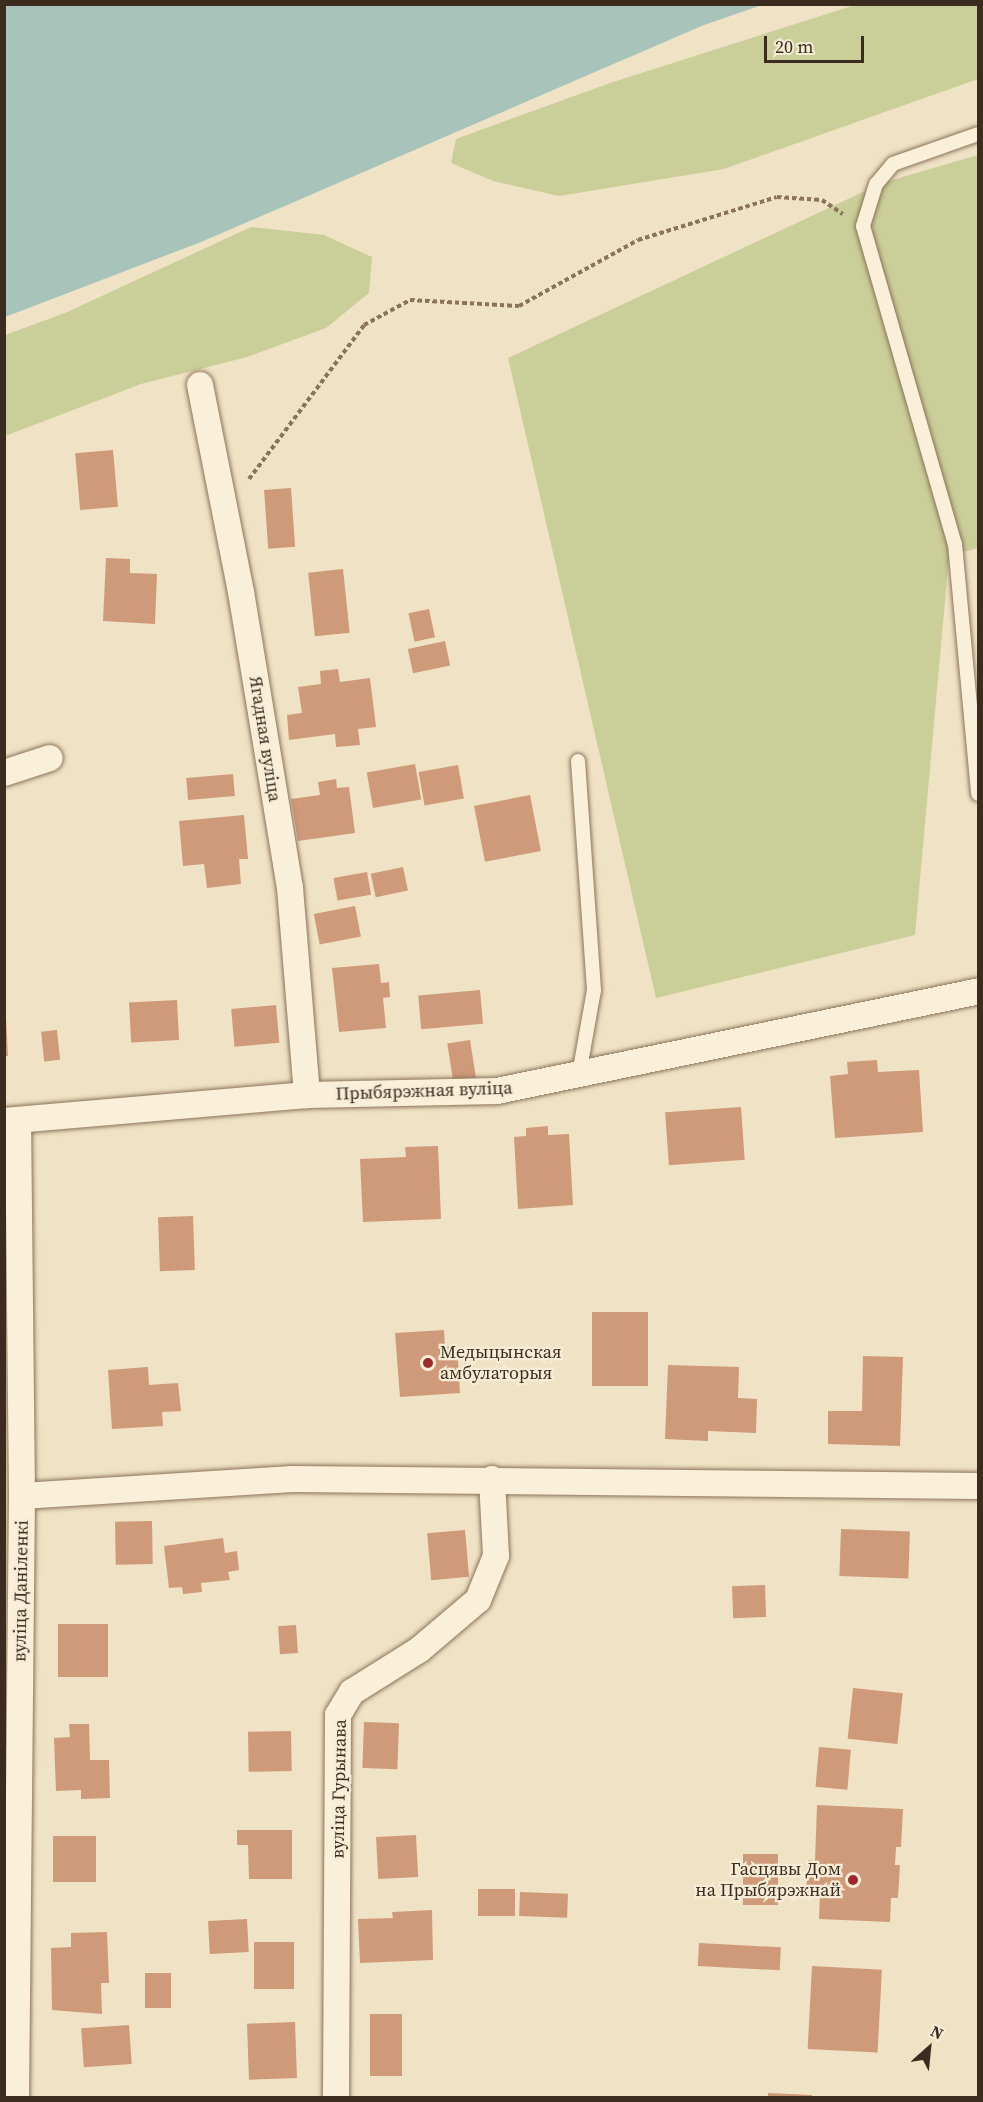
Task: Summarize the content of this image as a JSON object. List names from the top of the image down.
{
  "streets": {
    "street": [
      "Ягадная вуліца",
      "Прыбярэжная вуліца",
      "вуліца Даніленкі",
      "вуліца Гурынава"
    ]
  },
  "crossings": [
    ["Ягадная вуліца", "Прыбярэжная вуліца"],
    ["Прыбярэжная вуліца", "вуліца Даніленкі"]
  ],
  "places": ["Медыцынская амбулаторыя", "Гасцявы Дом на Прыбярэжнай"],
  "scale_bar": "20 m",
  "north": "top right"
}
